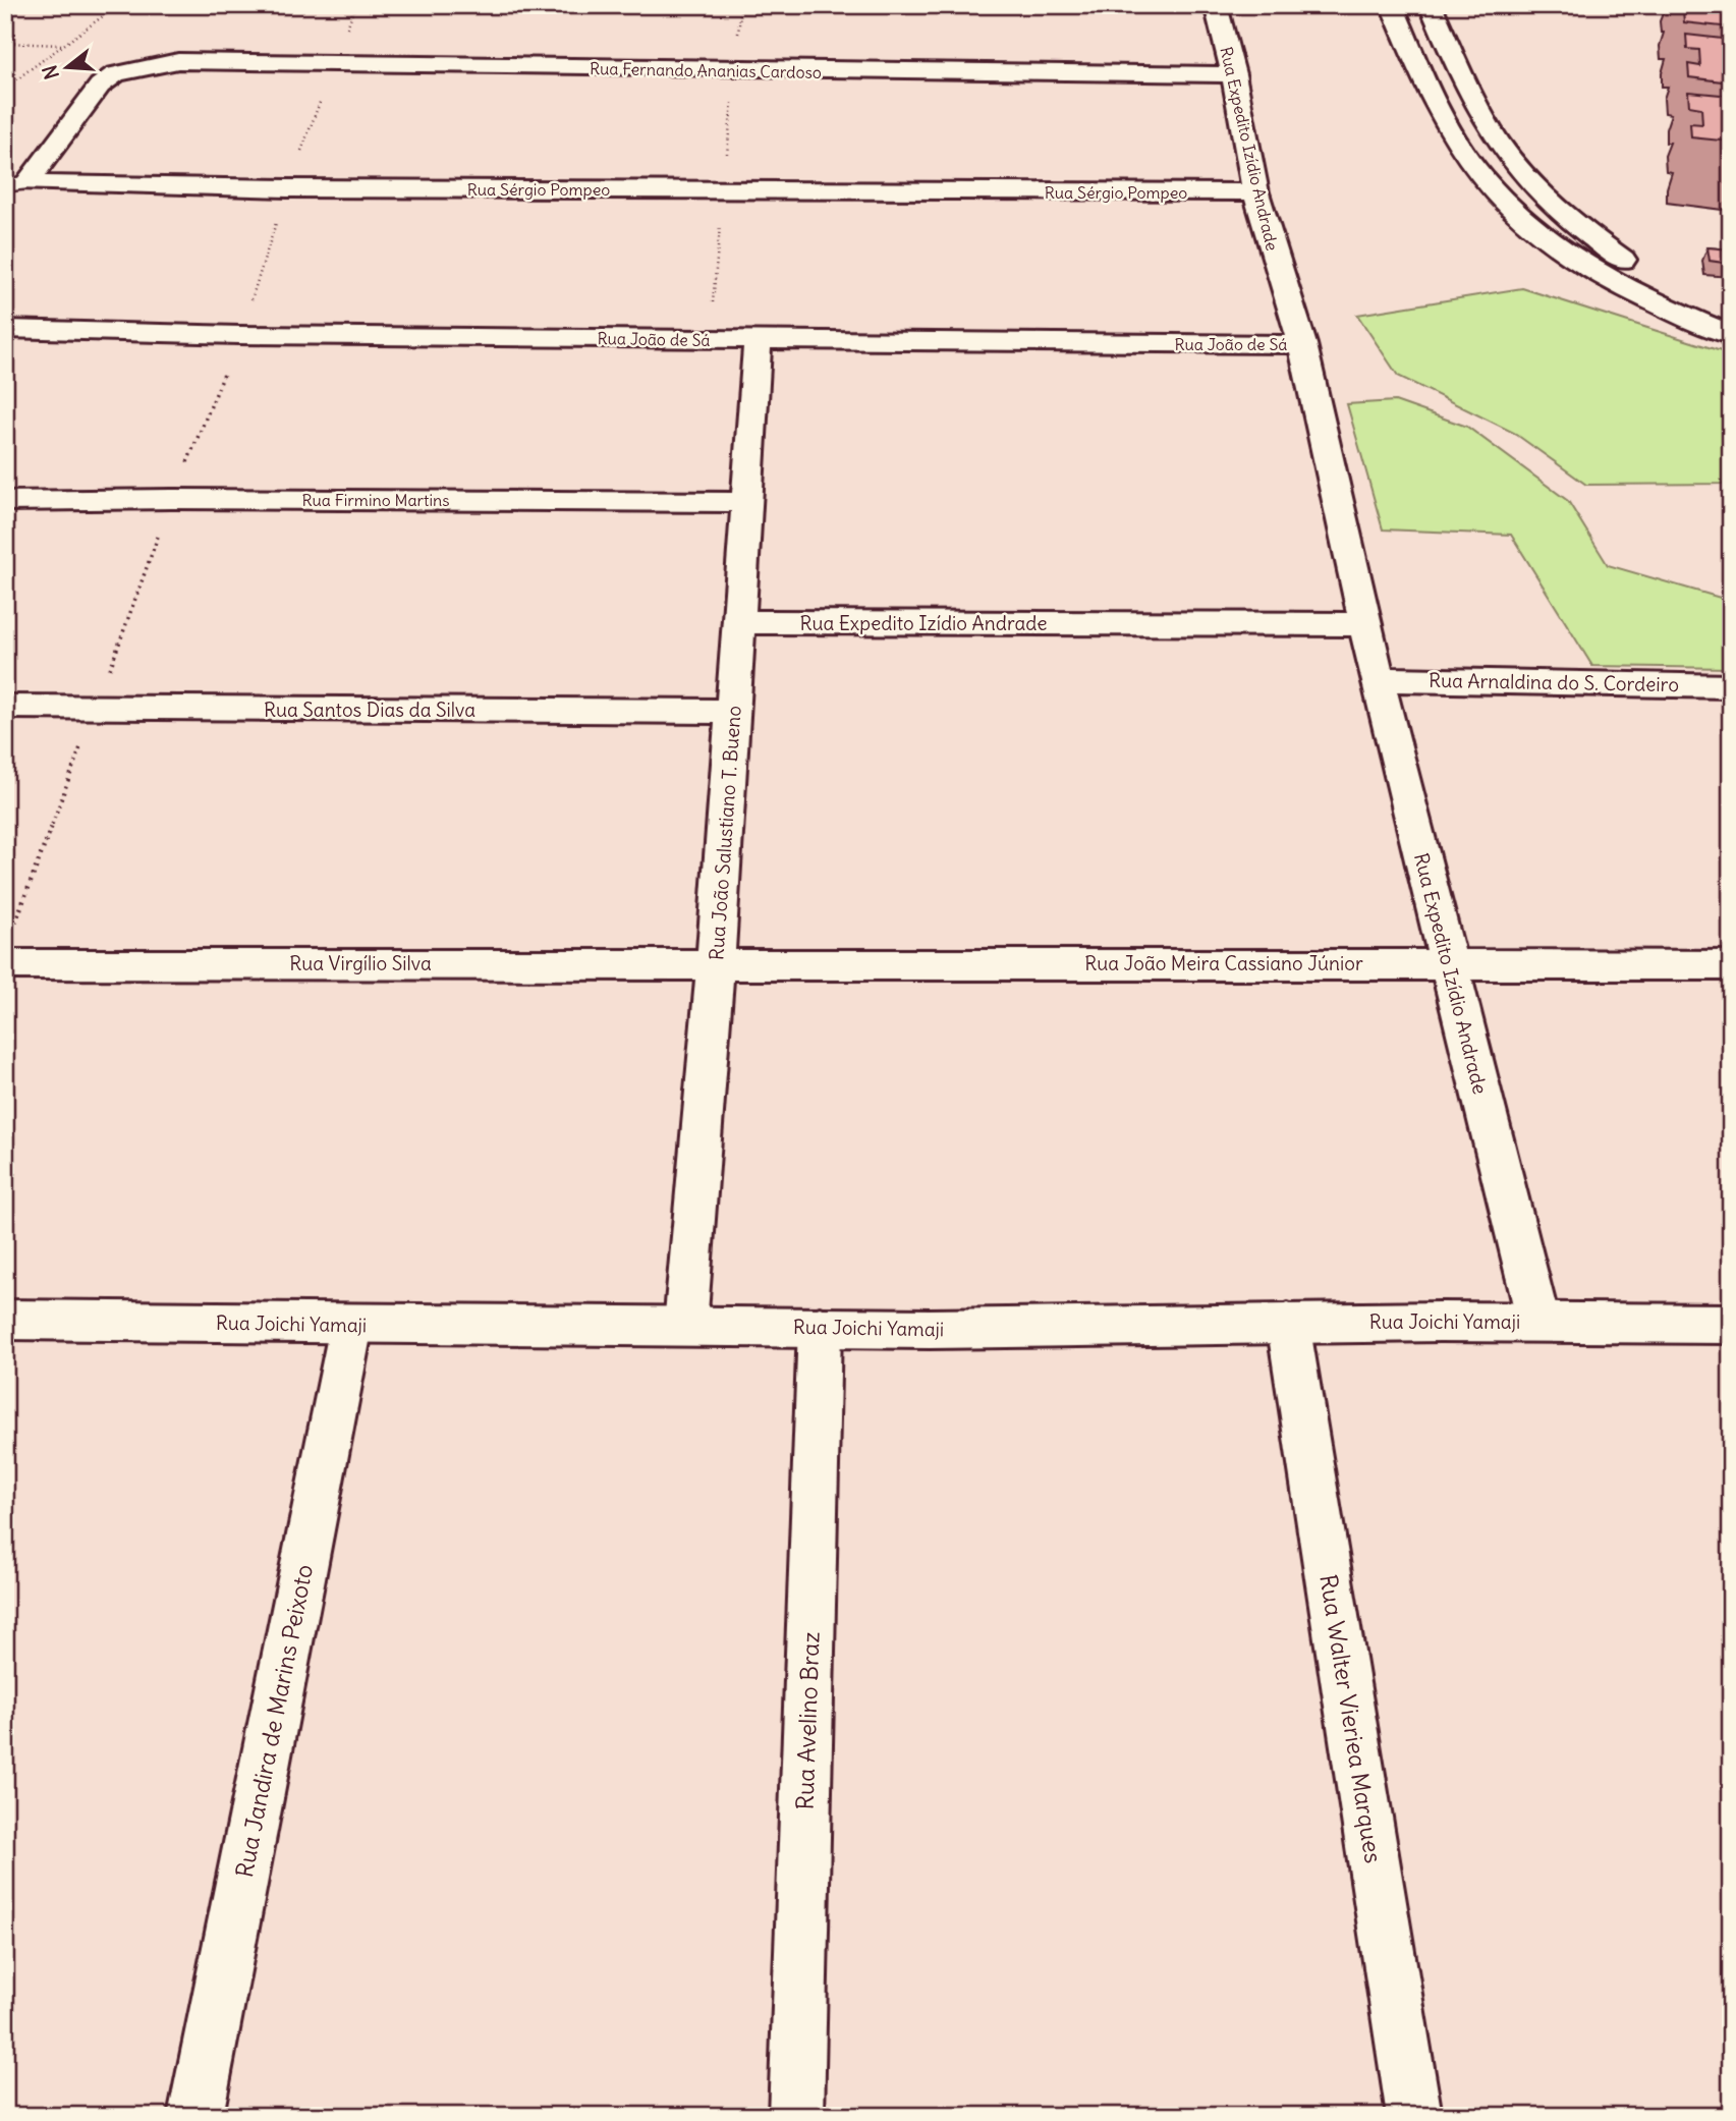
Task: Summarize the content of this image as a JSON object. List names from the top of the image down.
{
  "streets": {
    "street": [
      "Rua Fernando Ananias Cardoso",
      "Rua Expedito Izídio Andrade",
      "Rua Sérgio Pompeo",
      "Rua João de Sá",
      "Rua Firmino Martins",
      "Rua Arnaldina do S. Cordeiro",
      "Rua Santos Dias da Silva",
      "Rua João Salustiano T. Bueno",
      "Rua Virgílio Silva",
      "Rua João Meira Cassiano Júnior",
      "Rua Joichi Yamaji",
      "Rua Walter Vieriea Marques",
      "Rua Jandira de Marins Peixoto",
      "Rua Avelino Braz"
    ]
  },
  "crossings": [
    ["Rua Fernando Ananias Cardoso", "Rua Expedito Izídio Andrade"],
    ["Rua Fernando Ananias Cardoso", "Rua Sérgio Pompeo"],
    ["Rua Expedito Izídio Andrade", "Rua Sérgio Pompeo"],
    ["Rua Expedito Izídio Andrade", "Rua João de Sá"],
    ["Rua Expedito Izídio Andrade", "Rua Arnaldina do S. Cordeiro"],
    ["Rua Expedito Izídio Andrade", "Rua João Salustiano T. Bueno"],
    ["Rua Expedito Izídio Andrade", "Rua João Meira Cassiano Júnior"],
    ["Rua Expedito Izídio Andrade", "Rua Joichi Yamaji"],
    ["Rua João de Sá", "Rua João Salustiano T. Bueno"],
    ["Rua Firmino Martins", "Rua João Salustiano T. Bueno"],
    ["Rua Santos Dias da Silva", "Rua João Salustiano T. Bueno"],
    ["Rua João Salustiano T. Bueno", "Rua Virgílio Silva"],
    ["Rua João Salustiano T. Bueno", "Rua João Meira Cassiano Júnior"],
    ["Rua João Salustiano T. Bueno", "Rua Joichi Yamaji"],
    ["Rua Virgílio Silva", "Rua João Meira Cassiano Júnior"],
    ["Rua Joichi Yamaji", "Rua Walter Vieriea Marques"],
    ["Rua Joichi Yamaji", "Rua Jandira de Marins Peixoto"],
    ["Rua Joichi Yamaji", "Rua Avelino Braz"]
  ],
  "north": "left"
}
